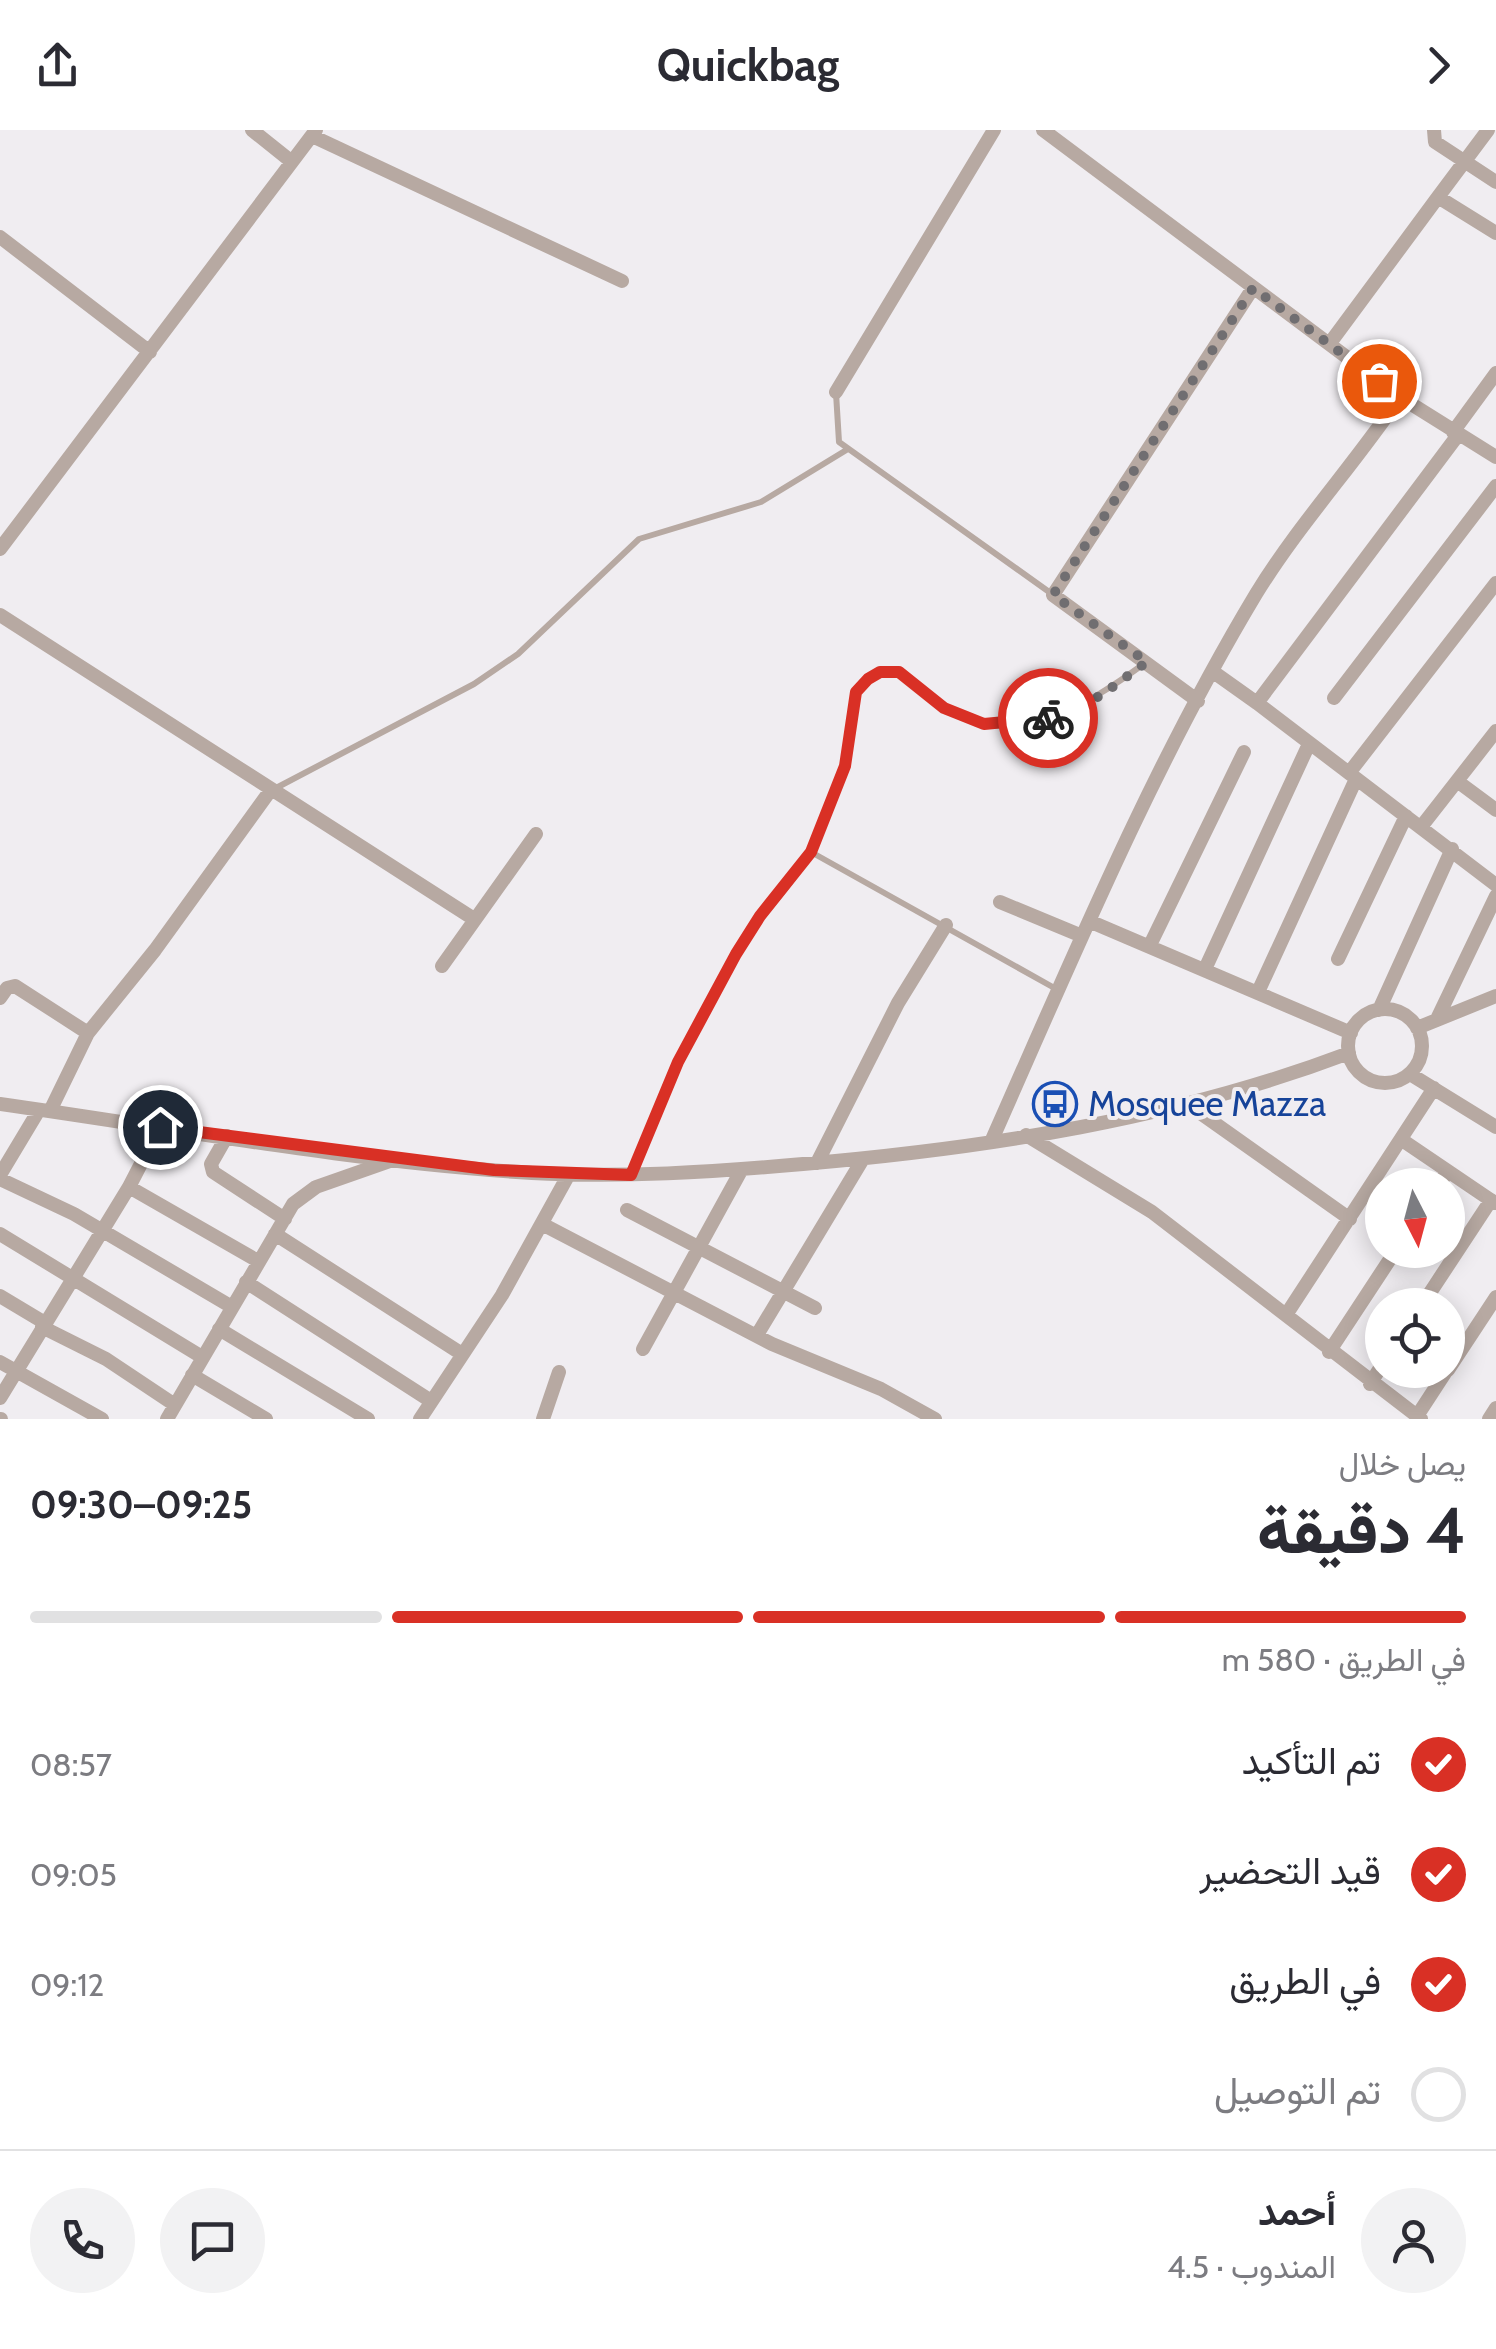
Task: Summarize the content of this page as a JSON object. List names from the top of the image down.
{
  "places": {
    "bus stop": ["Mosquee Mazza"]
  },
  "north": "bottom",
  "page": {
    "header": "Quickbag",
    "heading": ["4 دقيقة", "يصل خلال", "09:25–09:30"],
    "panel": ["أحمد", "المندوب · 4.5"],
    "bar": "في الطريق · 580 m",
    "list": [
      ["تم التأكيد", "08:57"],
      ["قيد التحضير", "09:05"],
      ["في الطريق", "09:12"],
      "تم التوصيل"
    ]
  }
}
